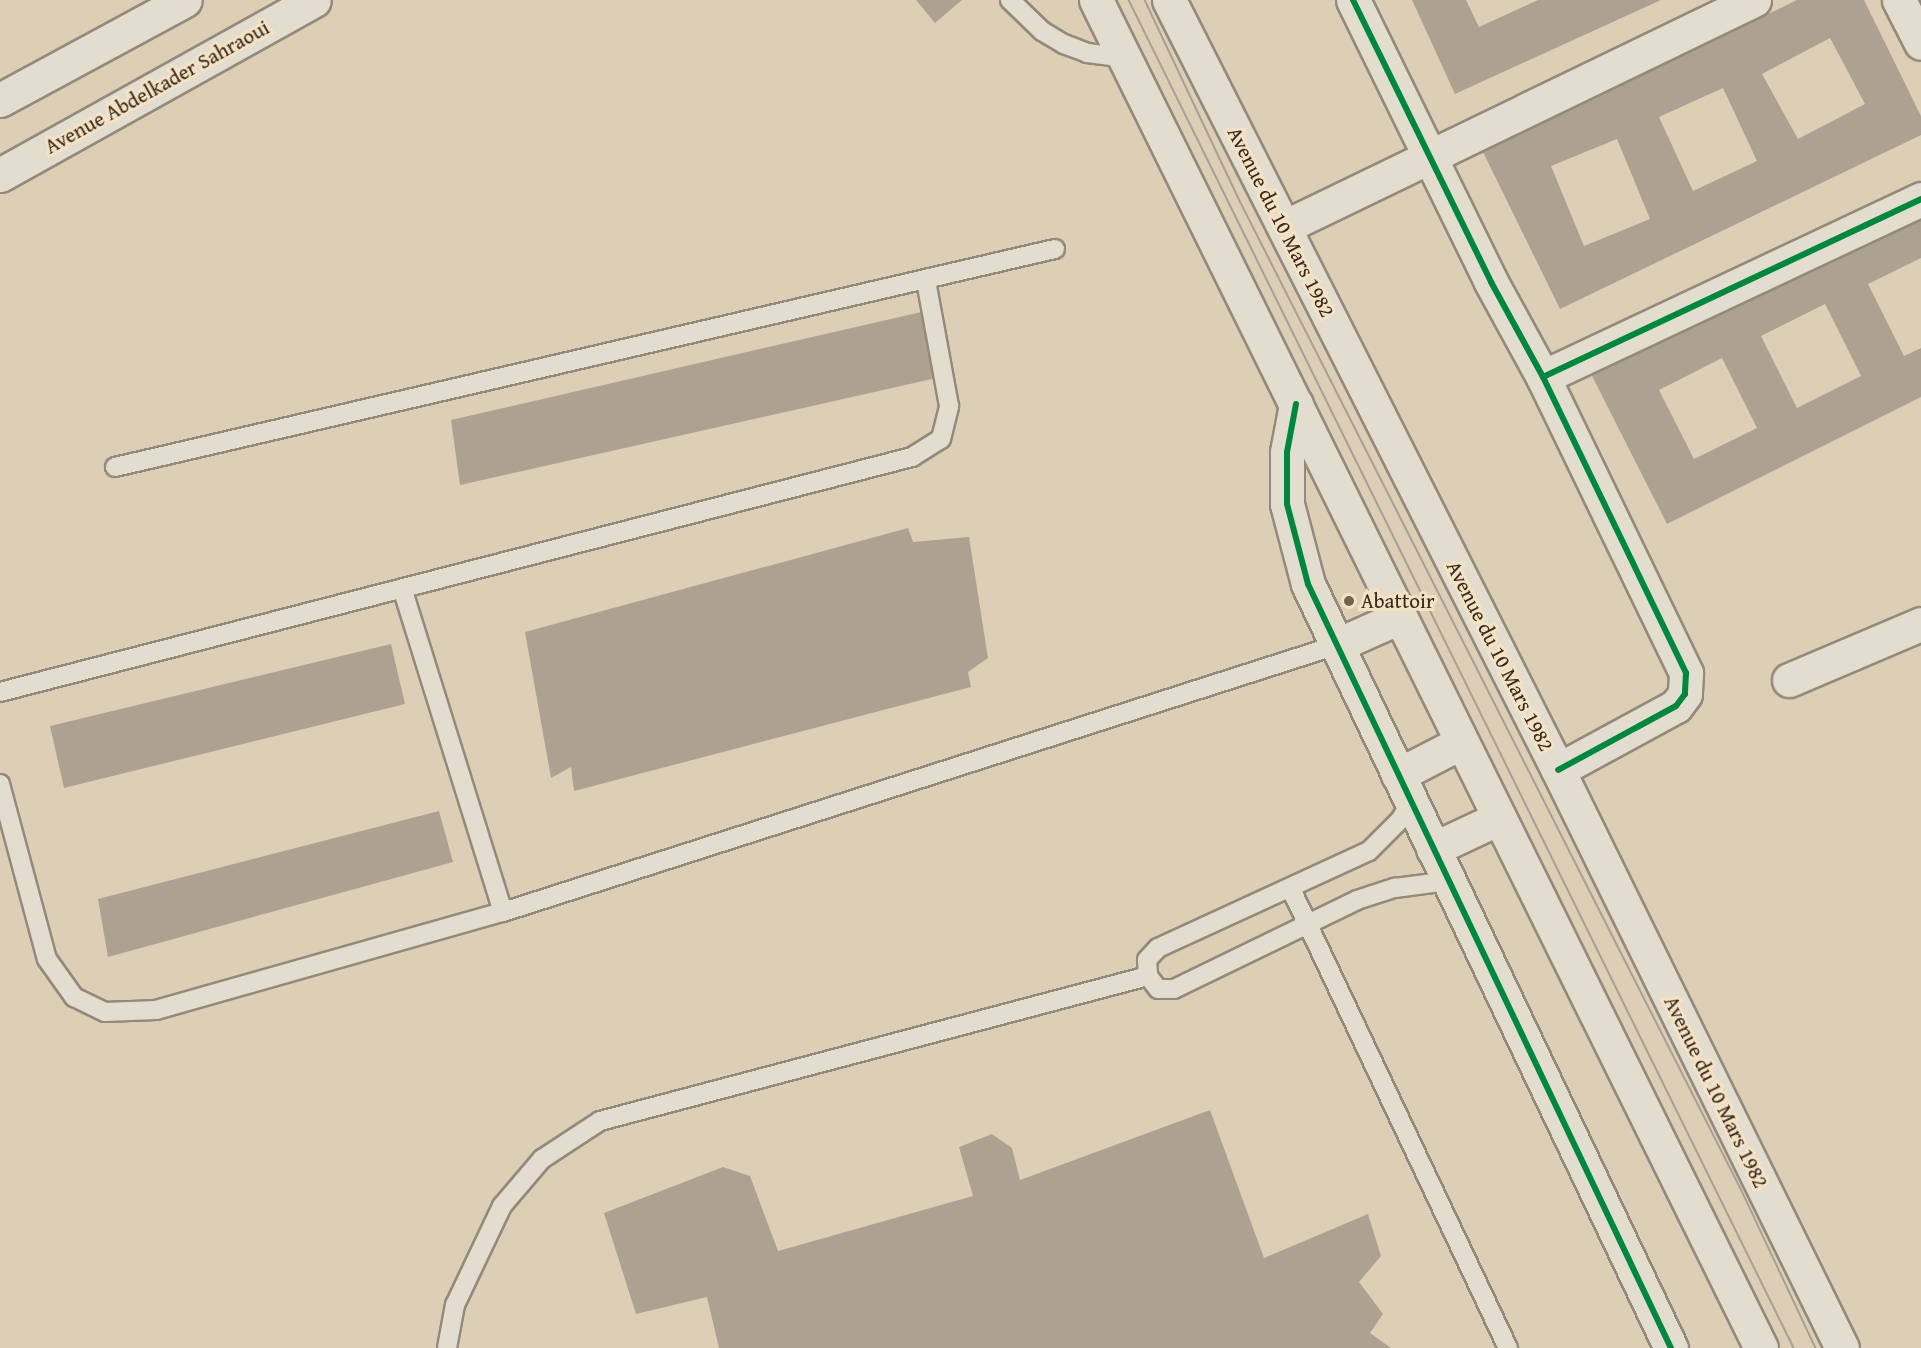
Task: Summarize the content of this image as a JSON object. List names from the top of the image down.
{
  "streets": {
    "main road": ["Avenue Abdelkader Sahraoui", "Avenue du 10 Mars 1982"]
  },
  "places": ["Abattoir"]
}
